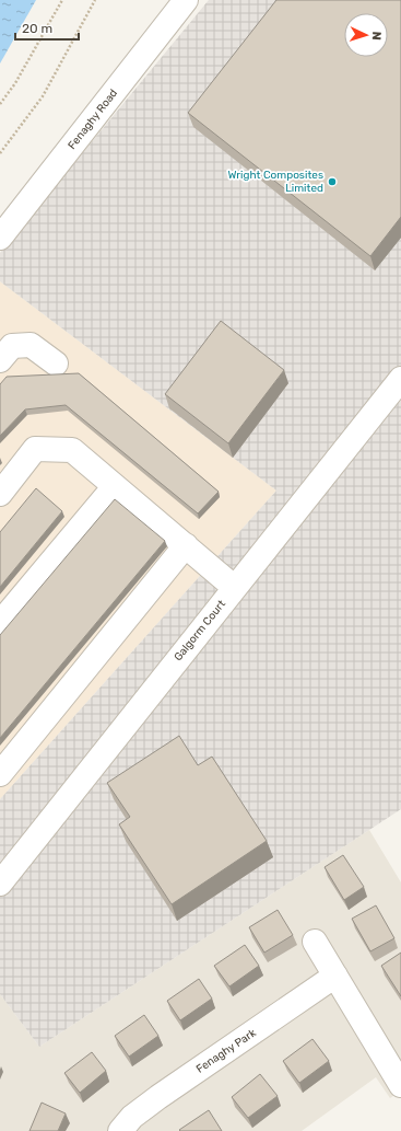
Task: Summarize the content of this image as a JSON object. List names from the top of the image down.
{
  "streets": {
    "street": ["Fenaghy Road", "Galgorm Court", "Fenaghy Park"]
  },
  "places": ["Wright Composites Limited"],
  "scale_bar": "20 m",
  "north": "right"
}
